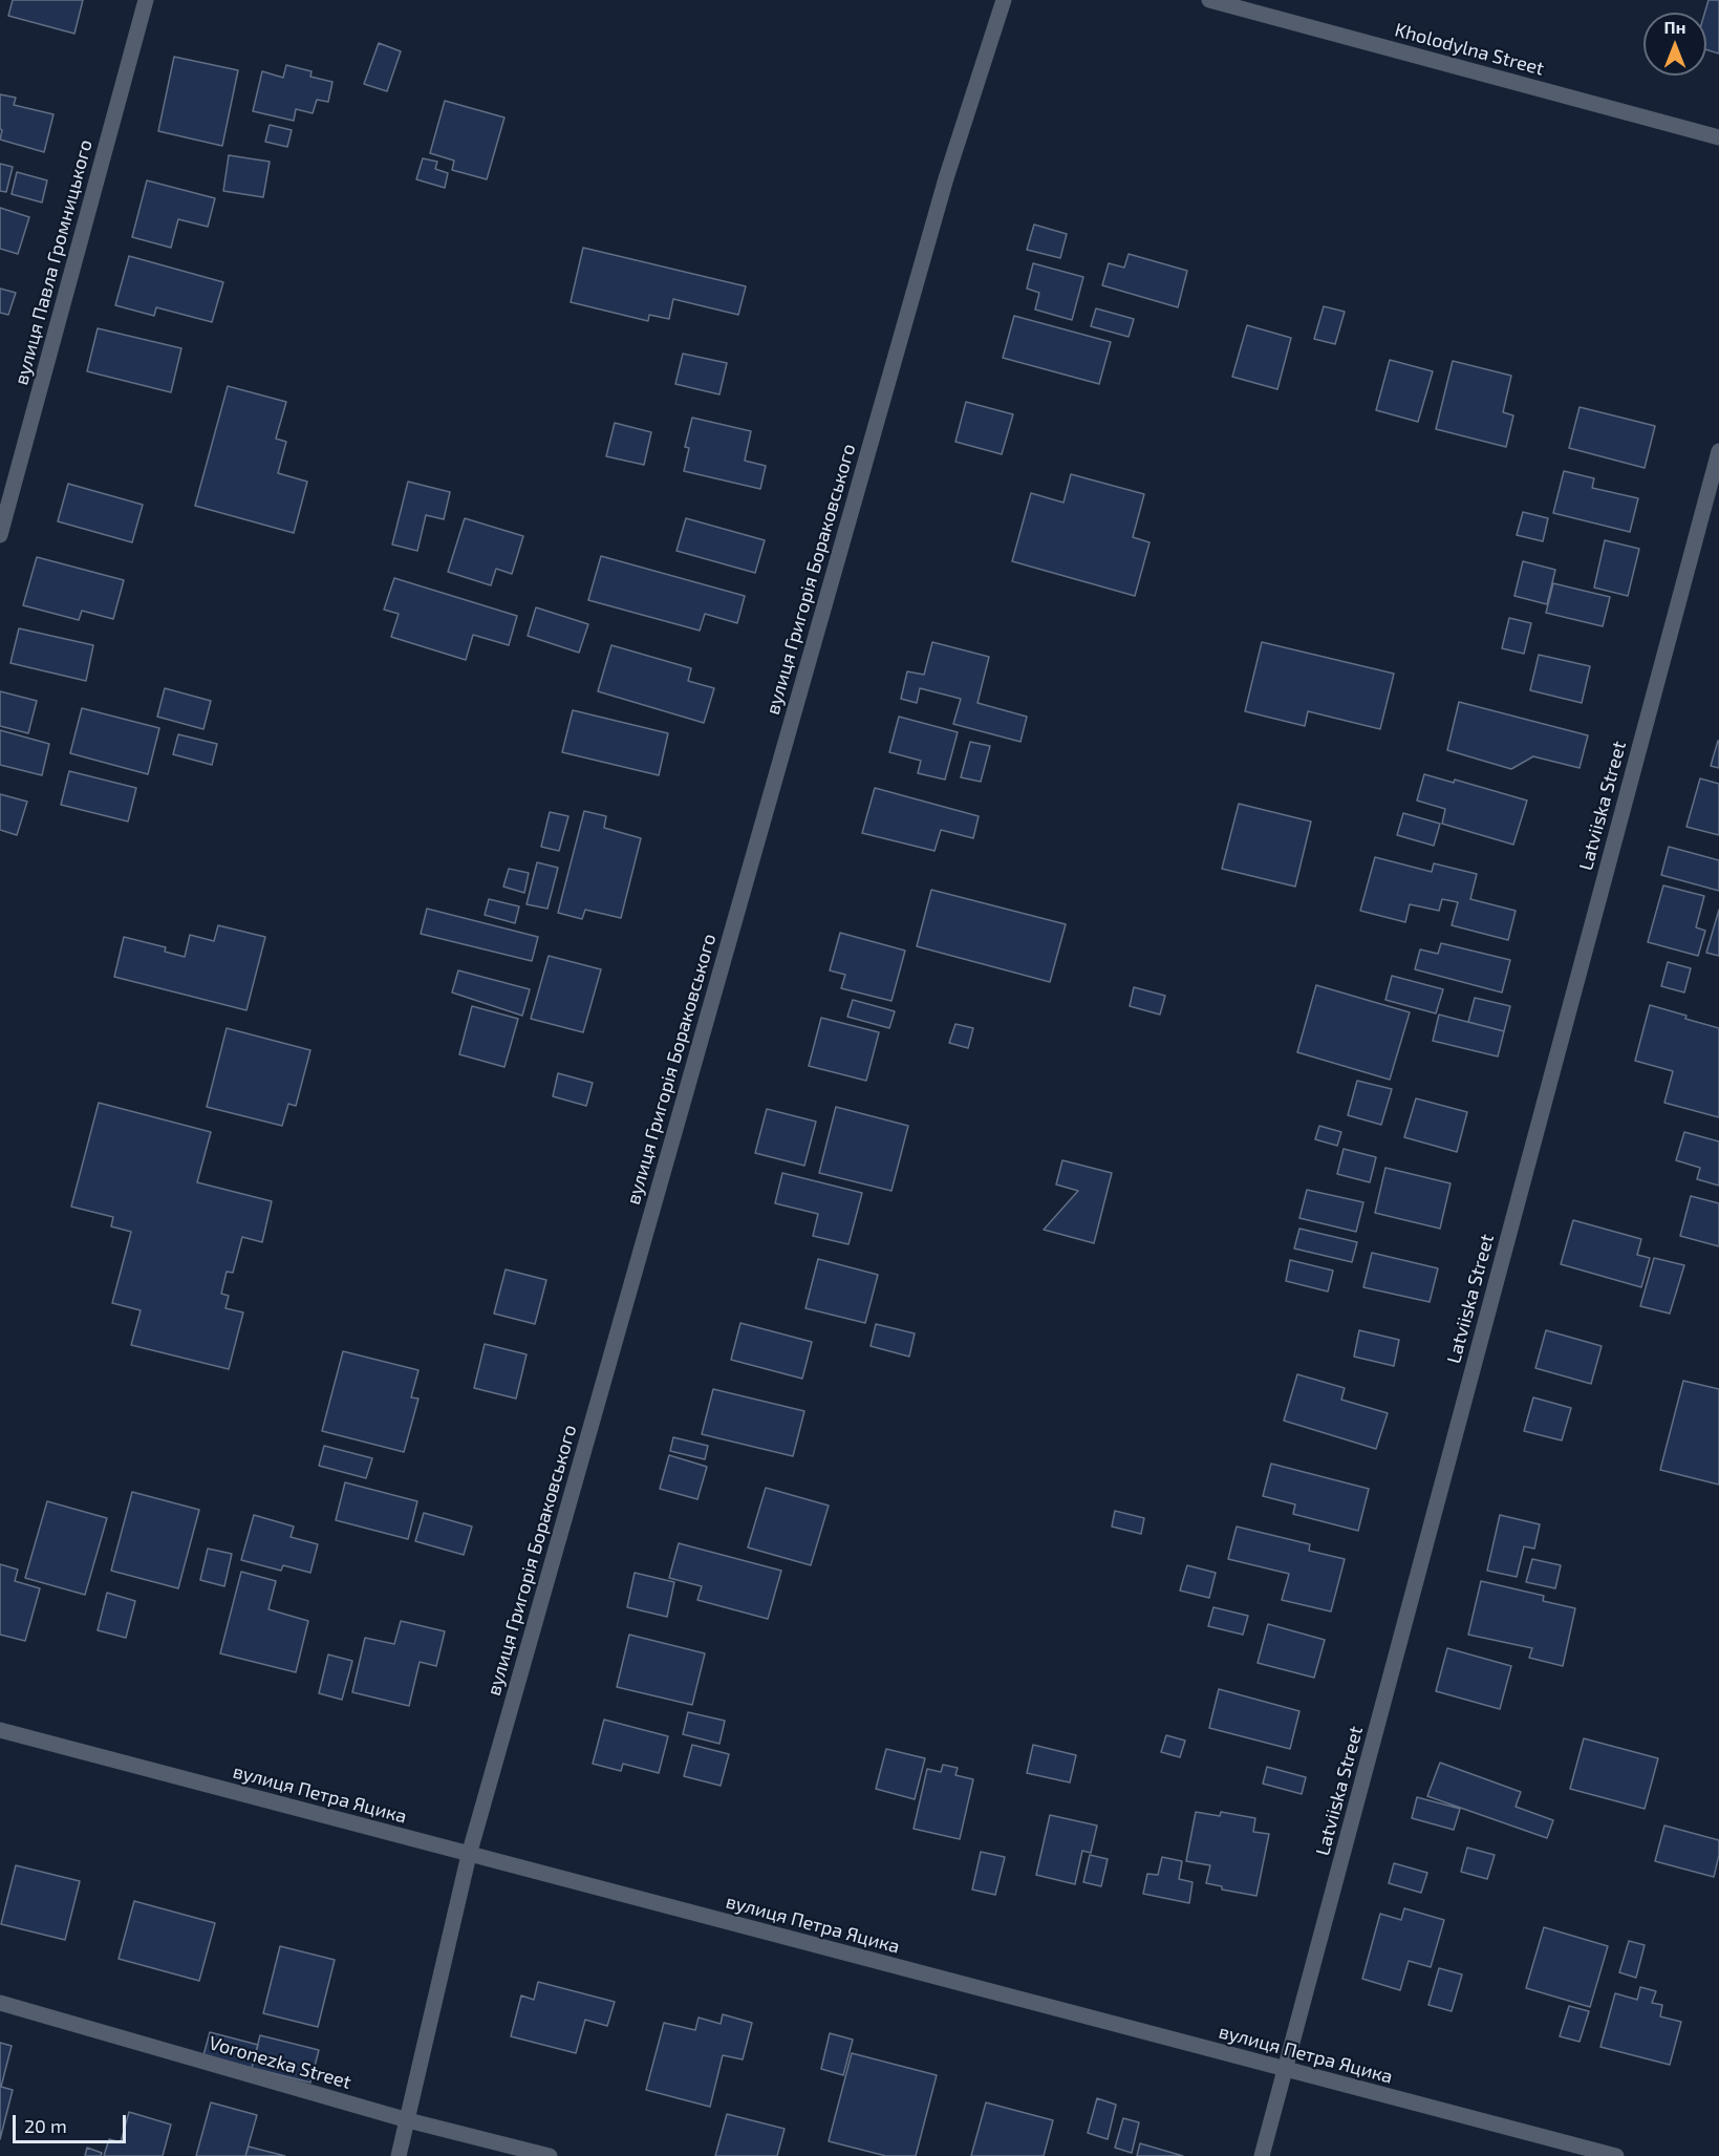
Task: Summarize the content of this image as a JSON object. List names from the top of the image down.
{
  "streets": {
    "street": [
      "Kholodylna Street",
      "вулиця Павла Громницького",
      "вулиця Григорія Бораковського",
      "Latviiska Street",
      "вулиця Петра Яцика",
      "Voronezka Street"
    ]
  },
  "crossings": [
    ["вулиця Григорія Бораковського", "вулиця Петра Яцика"],
    ["вулиця Григорія Бораковського", "Voronezka Street"],
    ["Latviiska Street", "вулиця Петра Яцика"]
  ],
  "scale_bar": "20 m",
  "north": "top"
}
